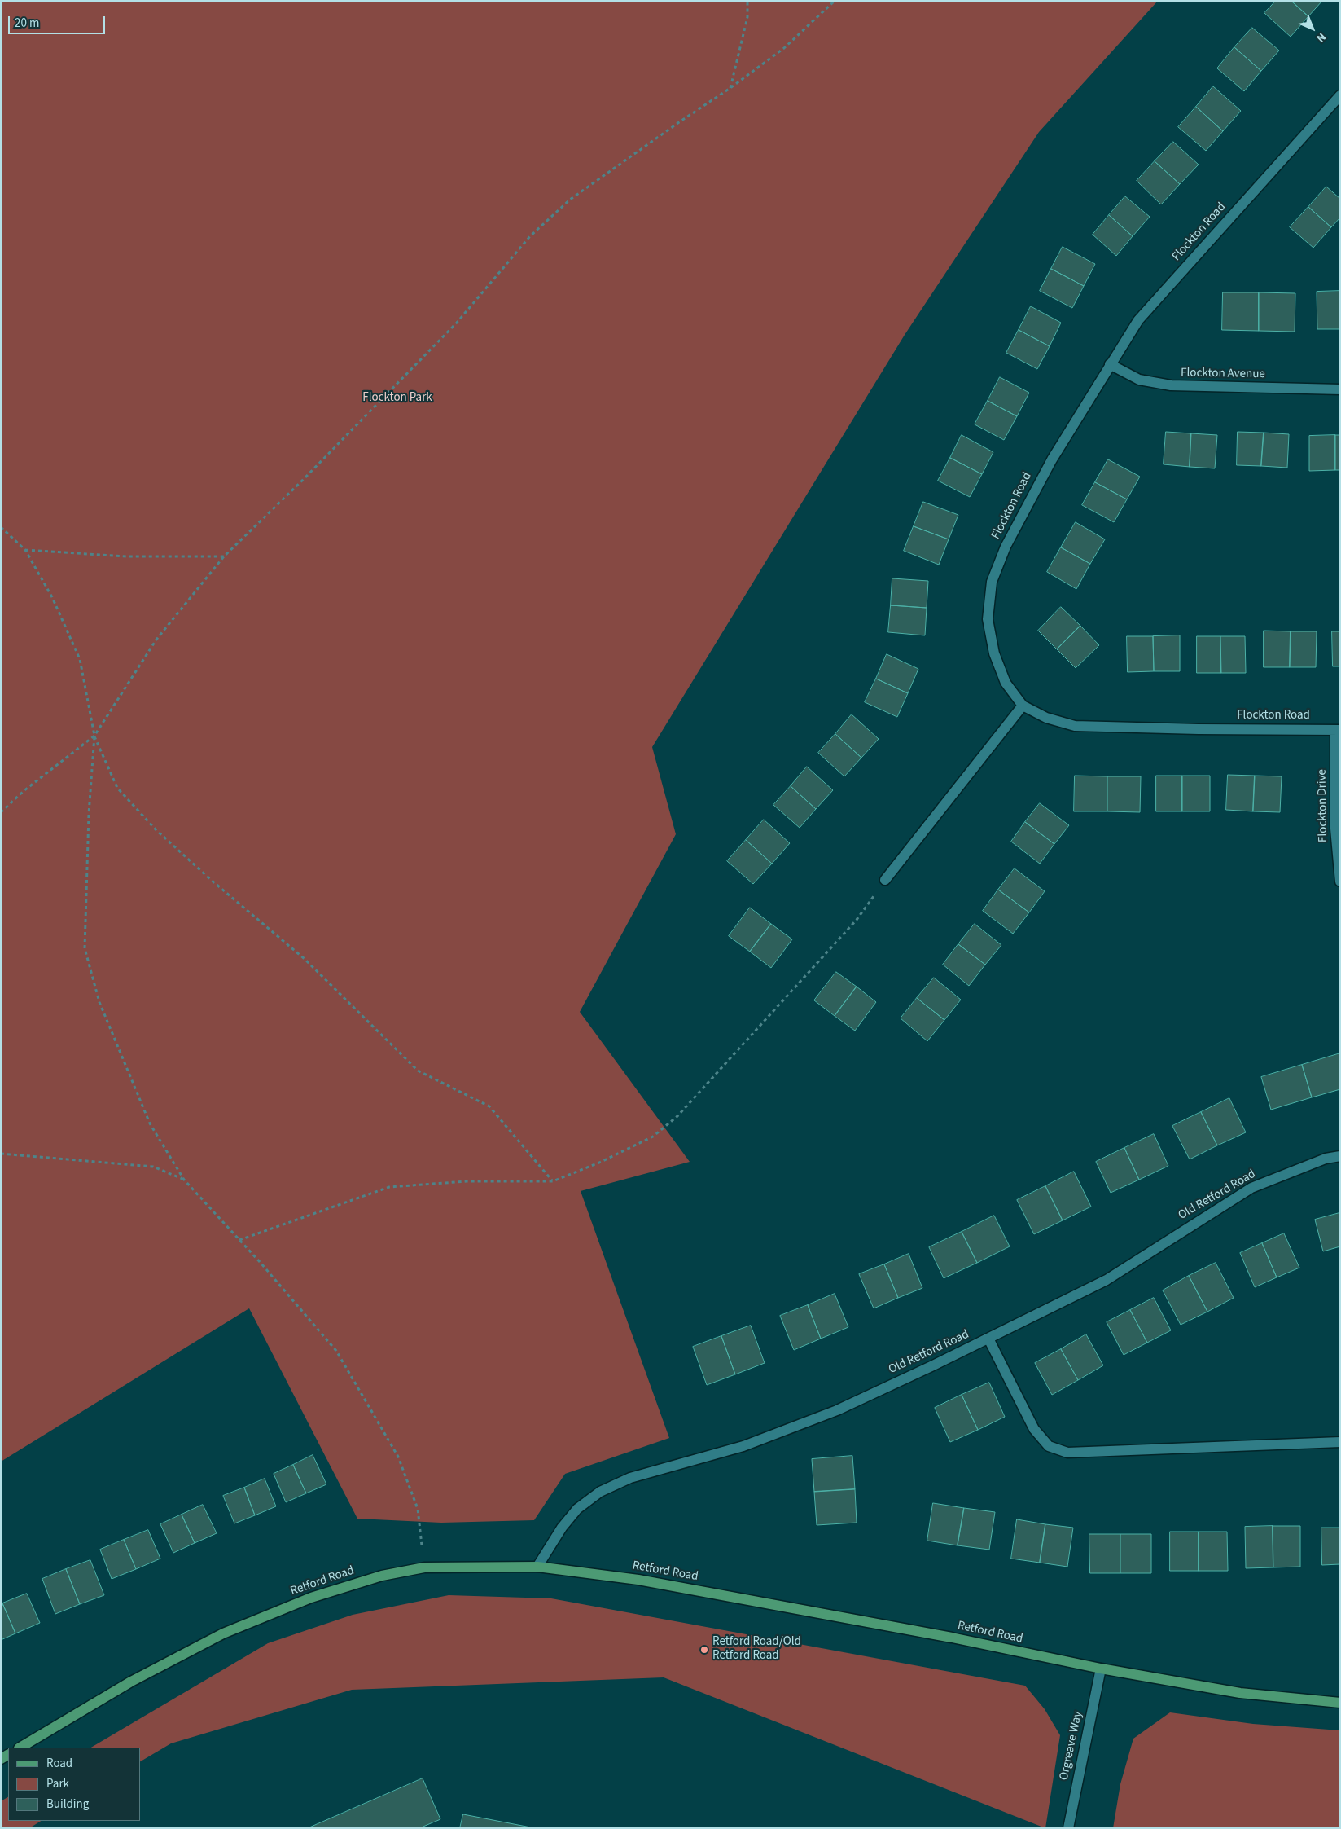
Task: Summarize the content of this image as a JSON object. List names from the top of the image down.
{
  "streets": {
    "main road": ["Retford Road"],
    "street": [
      "Flockton Road",
      "Flockton Avenue",
      "Flockton Drive",
      "Old Retford Road",
      "Orgreave Way"
    ]
  },
  "crossings": [
    ["Flockton Road", "Flockton Avenue"],
    ["Flockton Road", "Flockton Drive"],
    ["Old Retford Road", "Retford Road"],
    ["Retford Road", "Orgreave Way"]
  ],
  "parks": ["Flockton Park"],
  "places": ["Retford Road/Old Retford Road"],
  "legend": ["Road", "Park", "Building"],
  "scale_bar": "20 m",
  "north": "bottom right"
}
